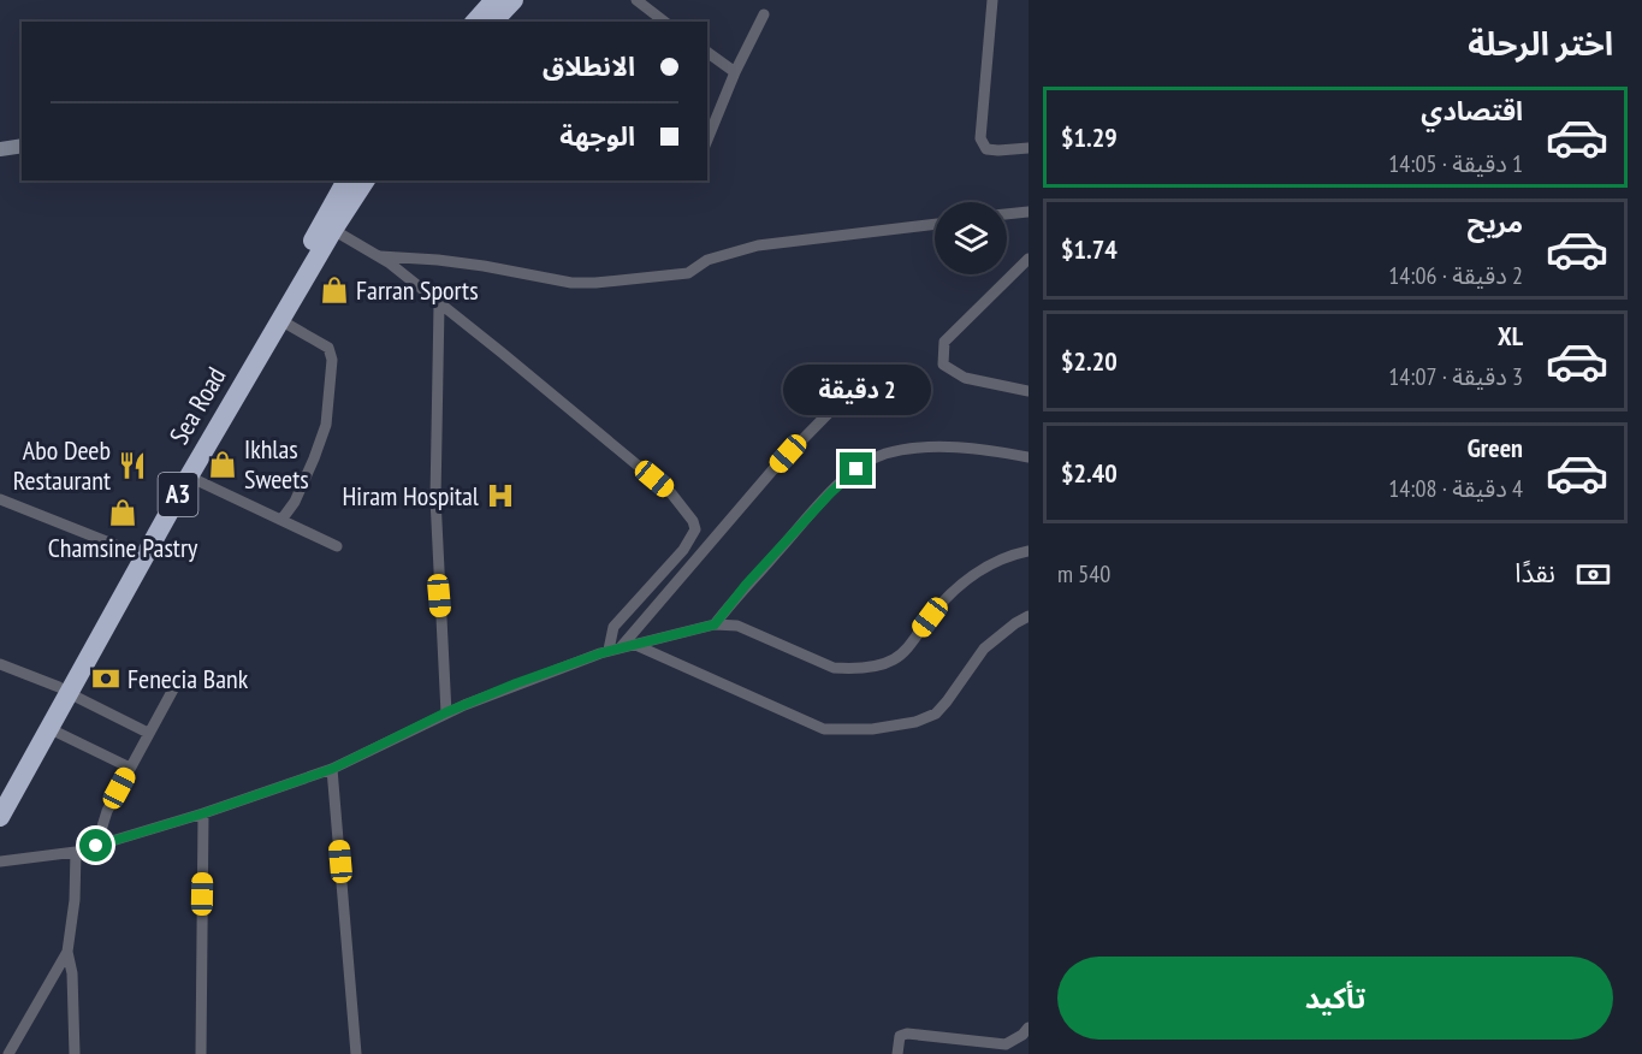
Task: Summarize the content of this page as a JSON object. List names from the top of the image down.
{
  "streets": {
    "highway": ["Sea Road", "A3"]
  },
  "places": {
    "shop": ["Farran Sports", "Ikhlas Sweets", "Chamsine Pastry"],
    "restaurant": ["Abo Deeb Restaurant"],
    "hospital": ["Hiram Hospital"],
    "bank": ["Fenecia Bank"]
  },
  "page": {
    "heading": "اختر الرحلة",
    "banner": ["الانطلاق", "الوجهة"],
    "list": [
      {
        "name": "اقتصادي",
        "note": "1 دقيقة · 14:05",
        "value": "$1.29"
      },
      {
        "name": "مريح",
        "note": "2 دقيقة · 14:06",
        "value": "$1.74"
      },
      {
        "name": "XL",
        "note": "3 دقيقة · 14:07",
        "value": "$2.20"
      },
      {
        "name": "Green",
        "note": "4 دقيقة · 14:08",
        "value": "$2.40"
      }
    ],
    "bubble": "2 دقيقة",
    "pay": ["نقدًا", "540 m"],
    "buttons": "تأكيد"
  }
}
